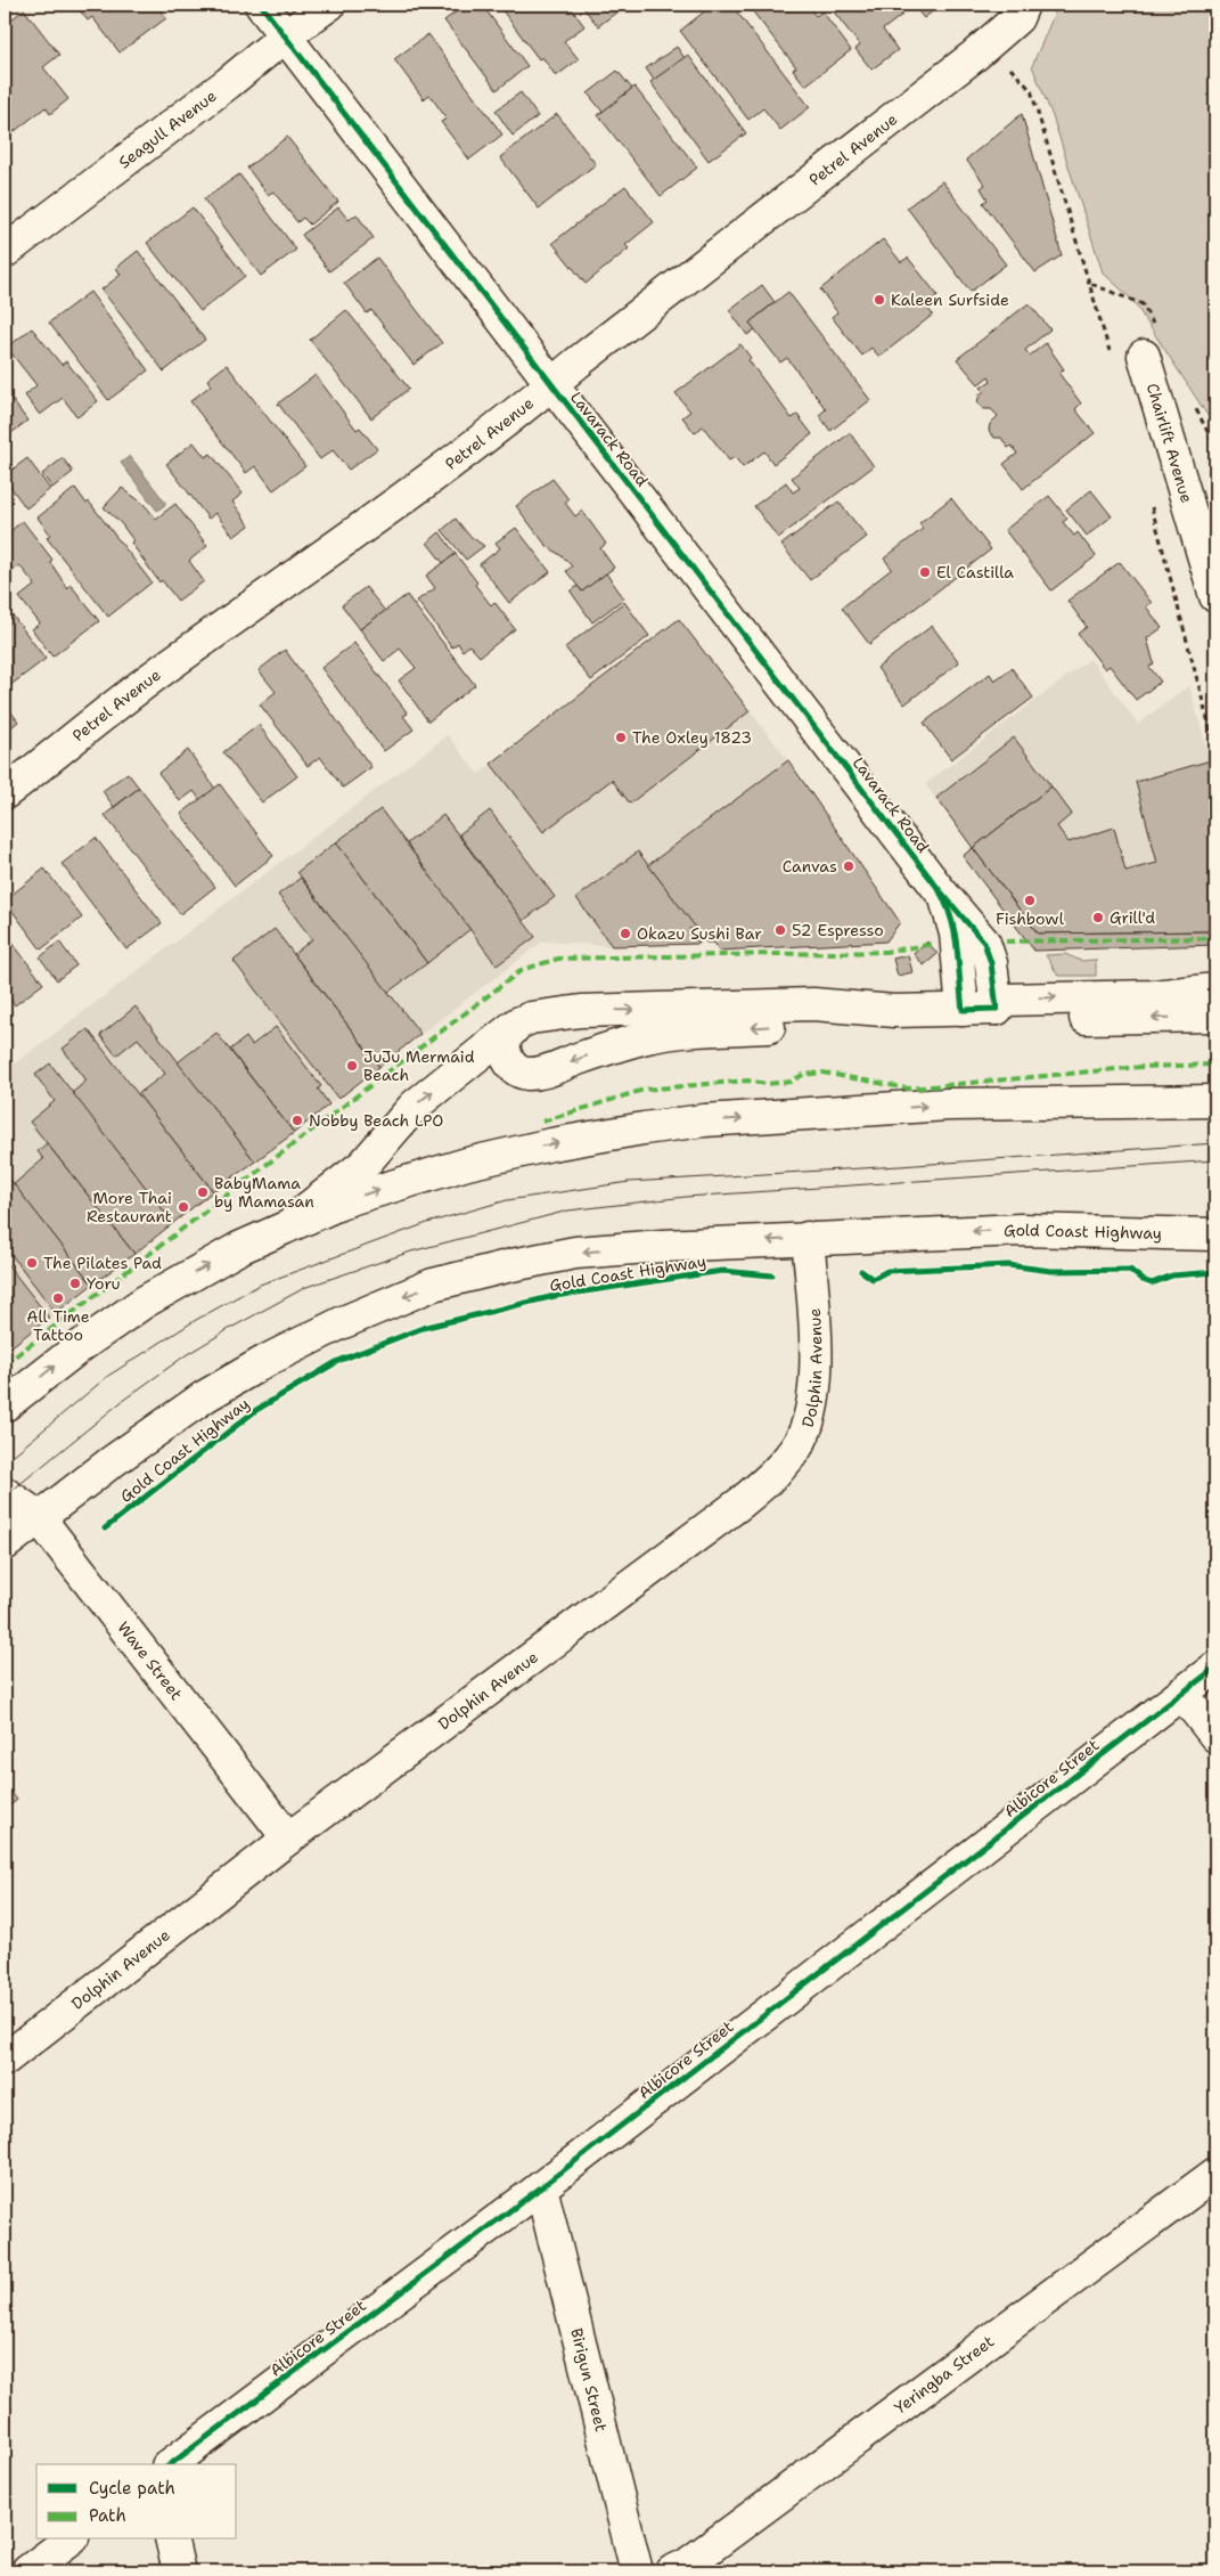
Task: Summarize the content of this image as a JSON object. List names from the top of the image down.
{
  "streets": {
    "main road": [
      "Seagull Avenue",
      "Petrel Avenue",
      "Lavarack Road",
      "Chairlift Avenue",
      "Gold Coast Highway",
      "Dolphin Avenue",
      "Wave Street",
      "Albicore Street",
      "Yeringba Street",
      "Birigun Street"
    ]
  },
  "crossings": [
    ["Seagull Avenue", "Lavarack Road"],
    ["Petrel Avenue", "Lavarack Road"],
    ["Gold Coast Highway", "Dolphin Avenue"],
    ["Gold Coast Highway", "Wave Street"],
    ["Dolphin Avenue", "Wave Street"],
    ["Albicore Street", "Birigun Street"]
  ],
  "places": [
    "Kaleen Surfside",
    "El Castilla",
    "The Oxley 1823",
    "Canvas",
    "Fishbowl",
    "Grill'd",
    "52 Espresso",
    "Okazu Sushi Bar",
    "JuJu Mermaid Beach",
    "Nobby Beach LPO",
    "BabyMama by Mamasan",
    "More Thai Restaurant",
    "The Pilates Pad",
    "Yoru",
    "All Time Tattoo"
  ],
  "legend": ["Cycle path", "Path"]
}
